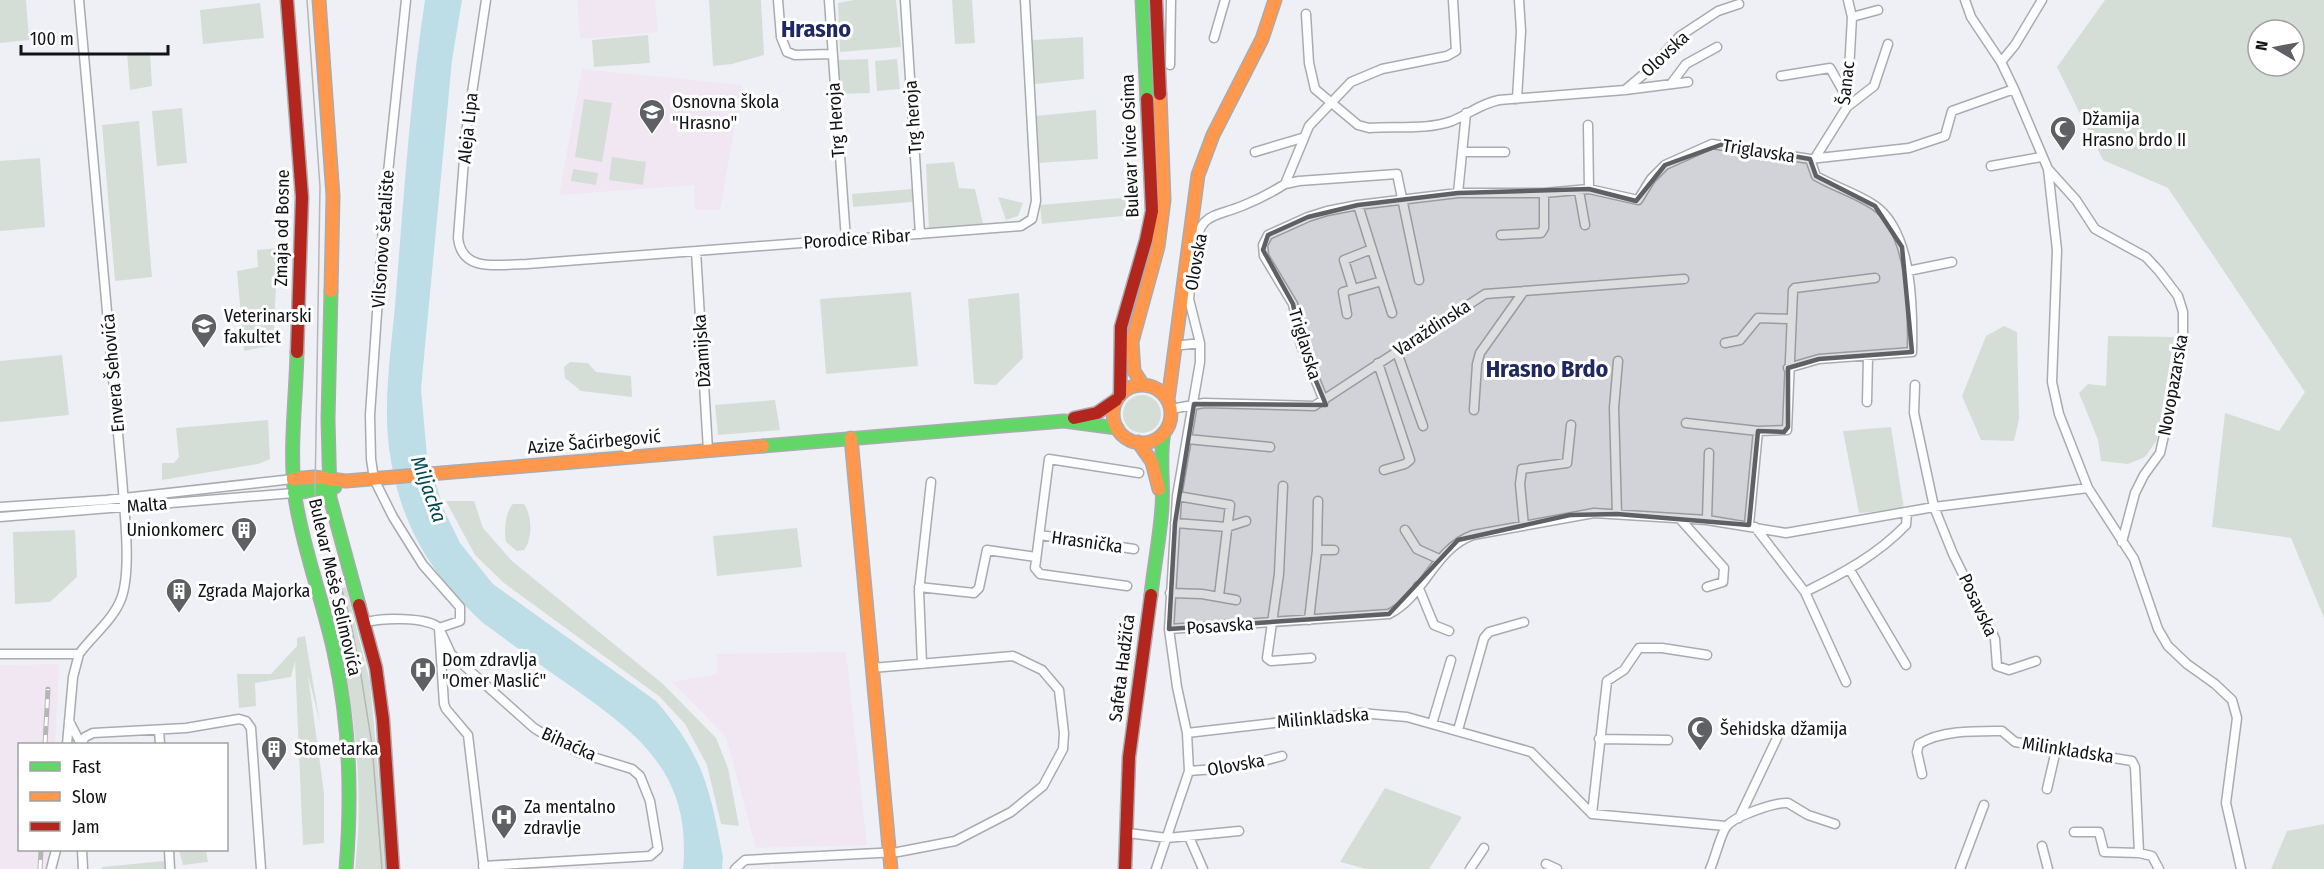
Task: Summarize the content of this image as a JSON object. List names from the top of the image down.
{
  "streets": {
    "main road": [
      "Bulevar Ivice Osima",
      "Zmaja od Bosne",
      "Azize Šaćirbegović",
      "Bulevar Meše Selimovića",
      "Safeta Hadžića"
    ],
    "street": [
      "Olovska",
      "Šanac",
      "Trg heroja",
      "Trg Heroja",
      "Aleja Lipa",
      "Triglavska",
      "Vilsonovo šetalište",
      "Porodice Ribar",
      "Varaždinska",
      "Džamijska",
      "Envera Šehovića",
      "Novopazarska",
      "Malta",
      "Hrasnička",
      "Posavska",
      "Milinkladska",
      "Bihaćka"
    ]
  },
  "crossings": [
    ["Olovska", "Triglavska"],
    ["Olovska", "Posavska"],
    ["Olovska", "Milinkladska"],
    ["Šanac", "Triglavska"],
    ["Trg heroja", "Porodice Ribar"],
    ["Trg Heroja", "Porodice Ribar"],
    ["Aleja Lipa", "Porodice Ribar"],
    ["Bulevar Ivice Osima", "Triglavska"],
    ["Bulevar Ivice Osima", "Azize Šaćirbegović"],
    ["Bulevar Ivice Osima", "Safeta Hadžića"],
    ["Triglavska", "Varaždinska"],
    ["Triglavska", "Novopazarska"],
    ["Triglavska", "Azize Šaćirbegović"],
    ["Triglavska", "Safeta Hadžića"],
    ["Zmaja od Bosne", "Azize Šaćirbegović"],
    ["Zmaja od Bosne", "Malta"],
    ["Zmaja od Bosne", "Bulevar Meše Selimovića"],
    ["Vilsonovo šetalište", "Azize Šaćirbegović"],
    ["Porodice Ribar", "Džamijska"],
    ["Džamijska", "Azize Šaćirbegović"],
    ["Envera Šehovića", "Malta"],
    ["Novopazarska", "Posavska"],
    ["Azize Šaćirbegović", "Malta"],
    ["Azize Šaćirbegović", "Bulevar Meše Selimovića"],
    ["Azize Šaćirbegović", "Safeta Hadžića"],
    ["Malta", "Bulevar Meše Selimovića"],
    ["Bulevar Meše Selimovića", "Bihaćka"]
  ],
  "districts": ["Hrasno", "Hrasno Brdo"],
  "water": ["Miljacka"],
  "places": {
    "school or university": ["Osnovna škola \"Hrasno\"", "Veterinarski fakultet"],
    "mosque": ["Džamija Hrasno brdo II", "Šehidska džamija"],
    "building": ["Unionkomerc", "Zgrada Majorka", "Stometarka"],
    "hospital": ["Dom zdravlja \"Omer Maslić\"", "Za mentalno zdravlje"]
  },
  "legend": ["Fast", "Slow", "Jam"],
  "scale_bar": "100 m",
  "north": "left"
}
